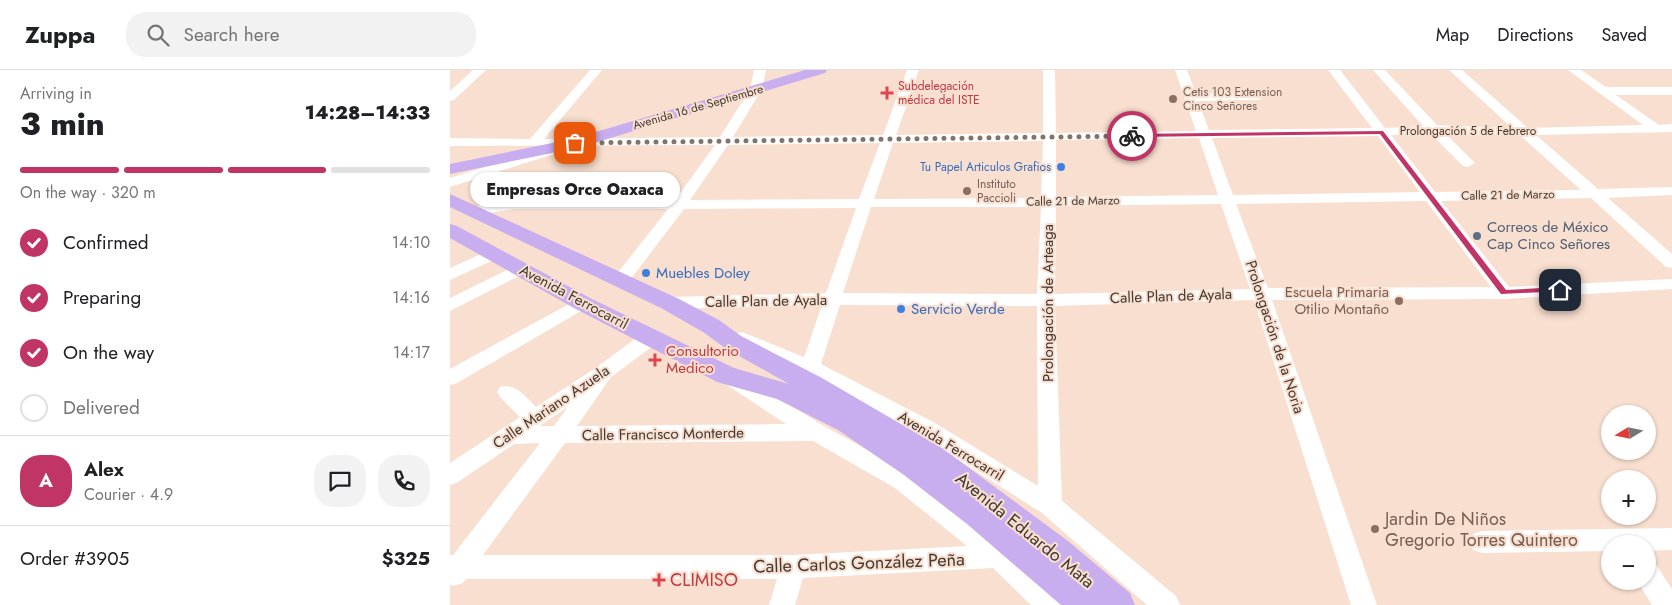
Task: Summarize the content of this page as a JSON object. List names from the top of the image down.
{
  "streets": {
    "main road": ["Avenida 16 de Septiembre", "Avenida Ferrocarril", "Avenida Eduardo Mata"],
    "street": [
      "Prolongación 5 de Febrero",
      "Calle 21 de Marzo",
      "Calle Plan de Ayala",
      "Prolongación de Arteaga",
      "Prolongación de la Noria",
      "Calle Mariano Azuela",
      "Calle Francisco Monterde",
      "Calle Carlos González Peña"
    ]
  },
  "crossings": [
    ["Prolongación 5 de Febrero", "Prolongación de Arteaga"],
    ["Prolongación 5 de Febrero", "Prolongación de la Noria"],
    ["Calle 21 de Marzo", "Avenida Ferrocarril"],
    ["Calle 21 de Marzo", "Prolongación de Arteaga"],
    ["Calle 21 de Marzo", "Prolongación de la Noria"],
    ["Calle Plan de Ayala", "Avenida Ferrocarril"],
    ["Calle Plan de Ayala", "Prolongación de Arteaga"],
    ["Calle Plan de Ayala", "Prolongación de la Noria"],
    ["Avenida Ferrocarril", "Prolongación de Arteaga"],
    ["Avenida Ferrocarril", "Calle Mariano Azuela"],
    ["Avenida Ferrocarril", "Calle Francisco Monterde"],
    ["Avenida Ferrocarril", "Avenida Eduardo Mata"],
    ["Avenida Ferrocarril", "Calle Carlos González Peña"],
    ["Calle Mariano Azuela", "Calle Francisco Monterde"]
  ],
  "places": {
    "health": ["Subdelegación médica del ISTE", "Consultorio Medico", "CLIMISO"],
    "other": [
      "Cetis 103 Extension Cinco Señores",
      "Empresas Orce Oaxaca",
      "Tu Papel Articulos Grafios",
      "Instituto Paccioli",
      "Correos de México Cap Cinco Señores",
      "Muebles Doley",
      "Escuela Primaria Otilio Montaño",
      "Servicio Verde",
      "Jardin De Niños Gregorio Torres Quintero"
    ]
  },
  "north": "left",
  "page": {
    "header": "Zuppa",
    "search": "Search here",
    "nav": ["Map", "Directions", "Saved"],
    "heading": ["3 min", "Arriving in", "14:28–14:33"],
    "panel": [
      "Alex",
      "Courier · 4.9",
      "Order #3905",
      "$325"
    ],
    "bar": "On the way · 320 m",
    "bubble": "Empresas Orce Oaxaca",
    "list": [
      ["Confirmed", "14:10"],
      ["Preparing", "14:16"],
      ["On the way", "14:17"],
      "Delivered"
    ],
    "map_buttons": ["+", "−"],
    "round": "A"
  }
}
